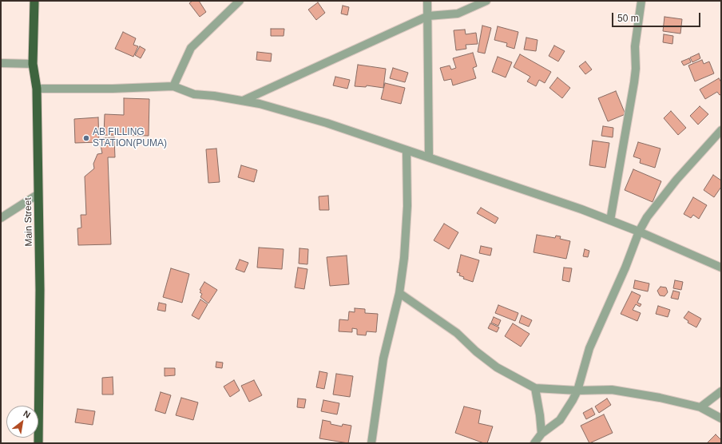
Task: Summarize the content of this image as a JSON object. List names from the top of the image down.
{
  "streets": {
    "highway": ["Main Street"]
  },
  "places": ["AB FILLING STATION(PUMA)"],
  "scale_bar": "50 m",
  "north": "top right"
}
